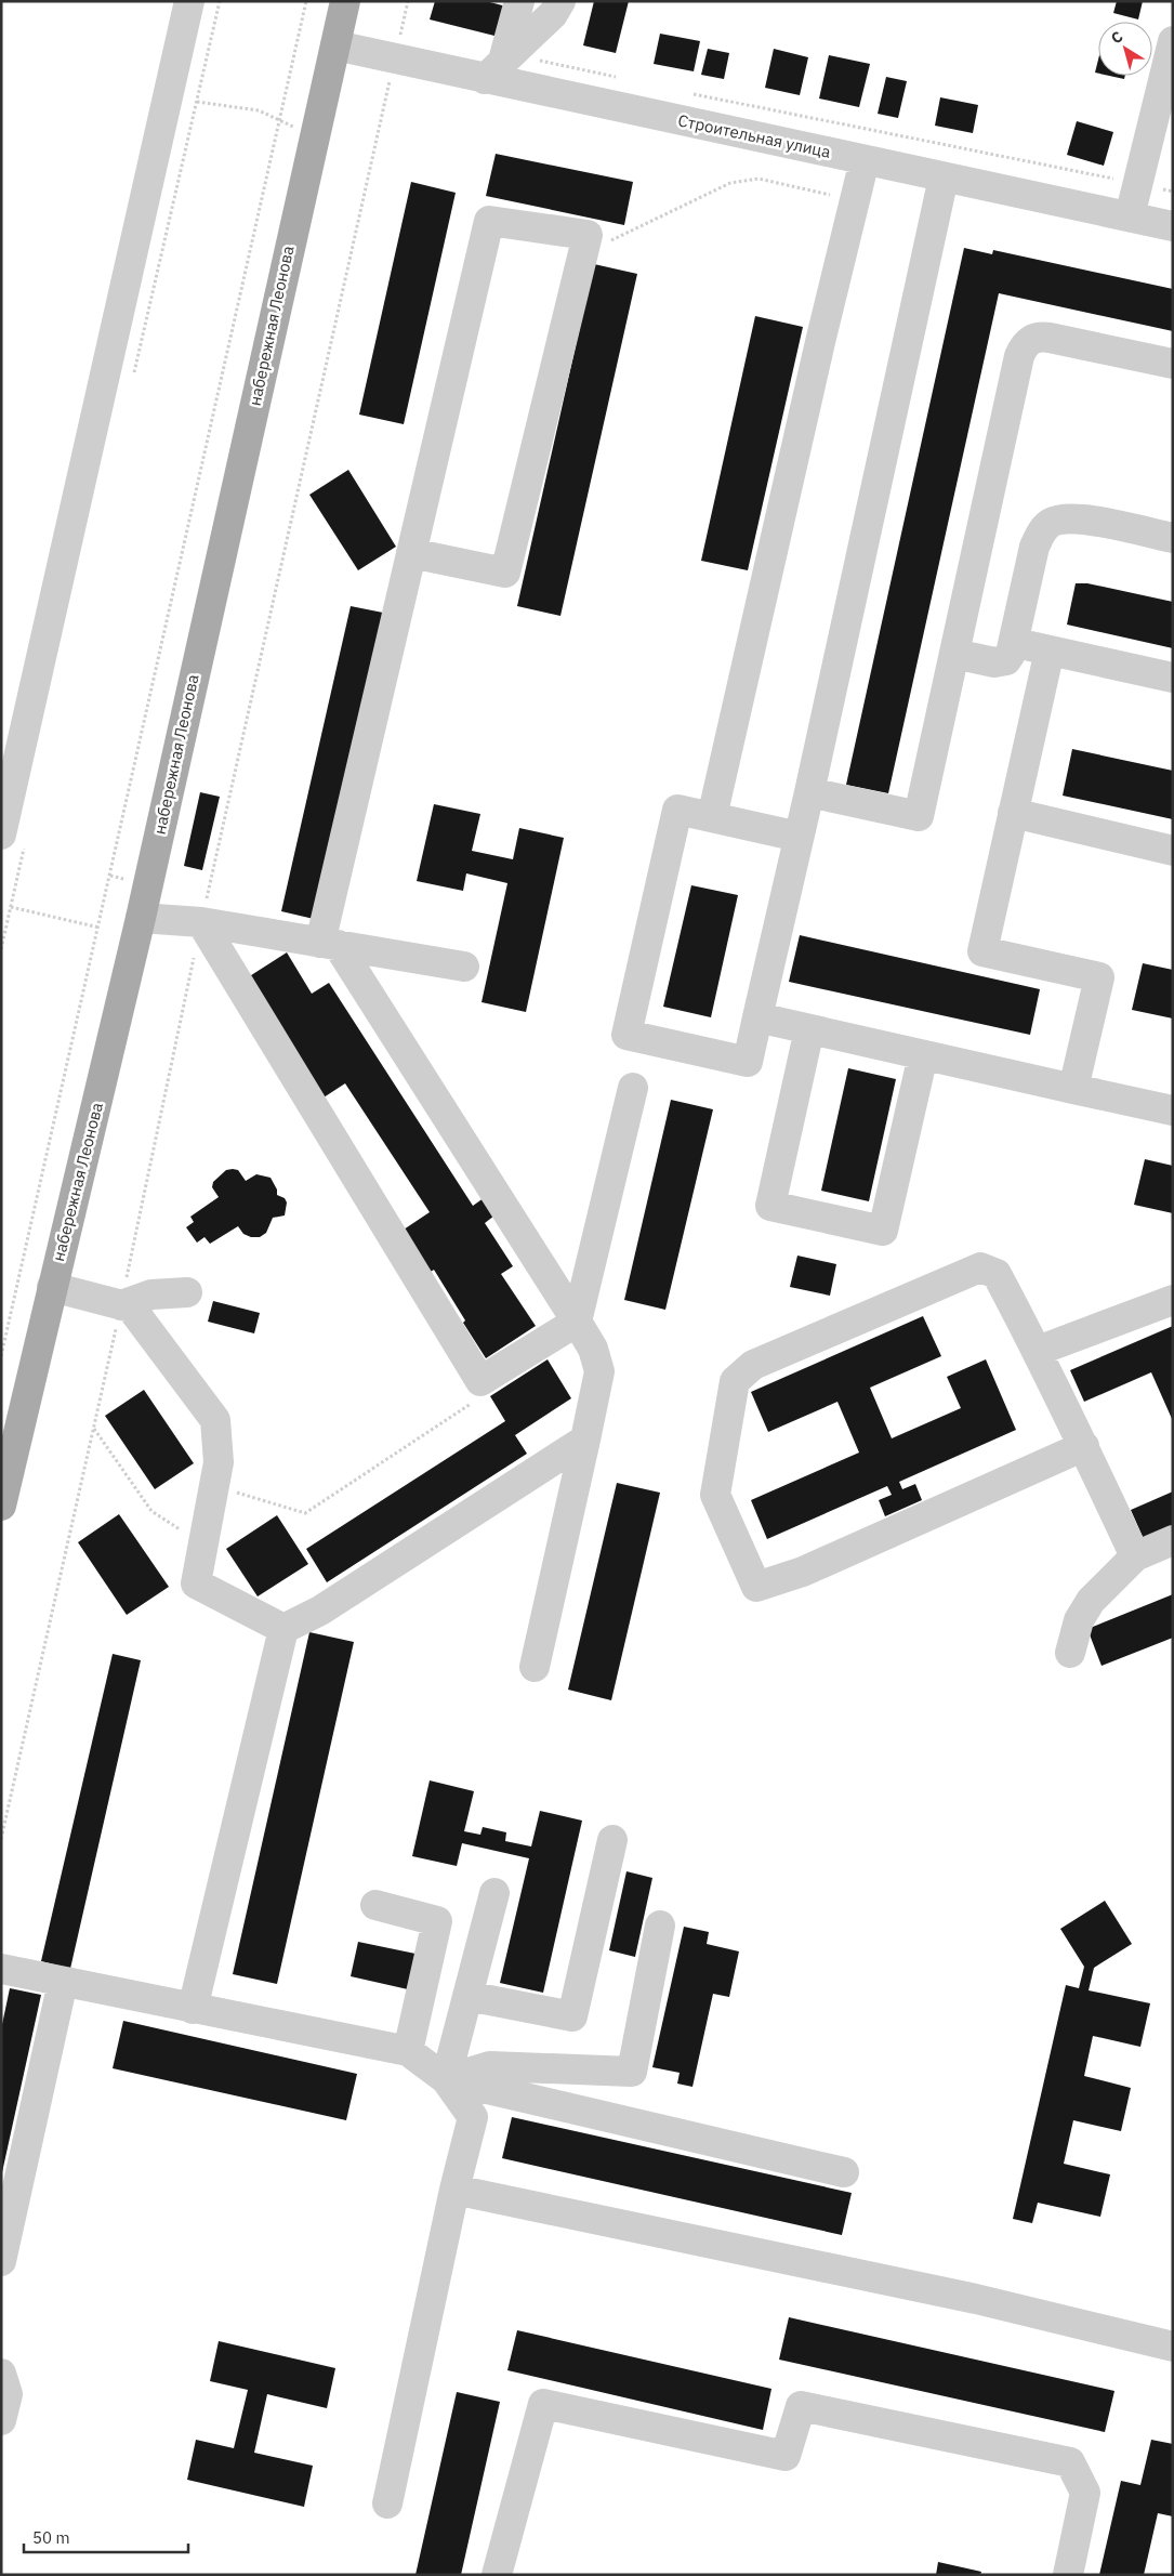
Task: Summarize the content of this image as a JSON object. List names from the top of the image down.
{
  "streets": {
    "main road": ["набережная Леонова"],
    "street": ["Строительная улица"]
  },
  "crossings": [
    ["Строительная улица", "набережная Леонова"]
  ],
  "scale_bar": "50 m",
  "north": "top left"
}
